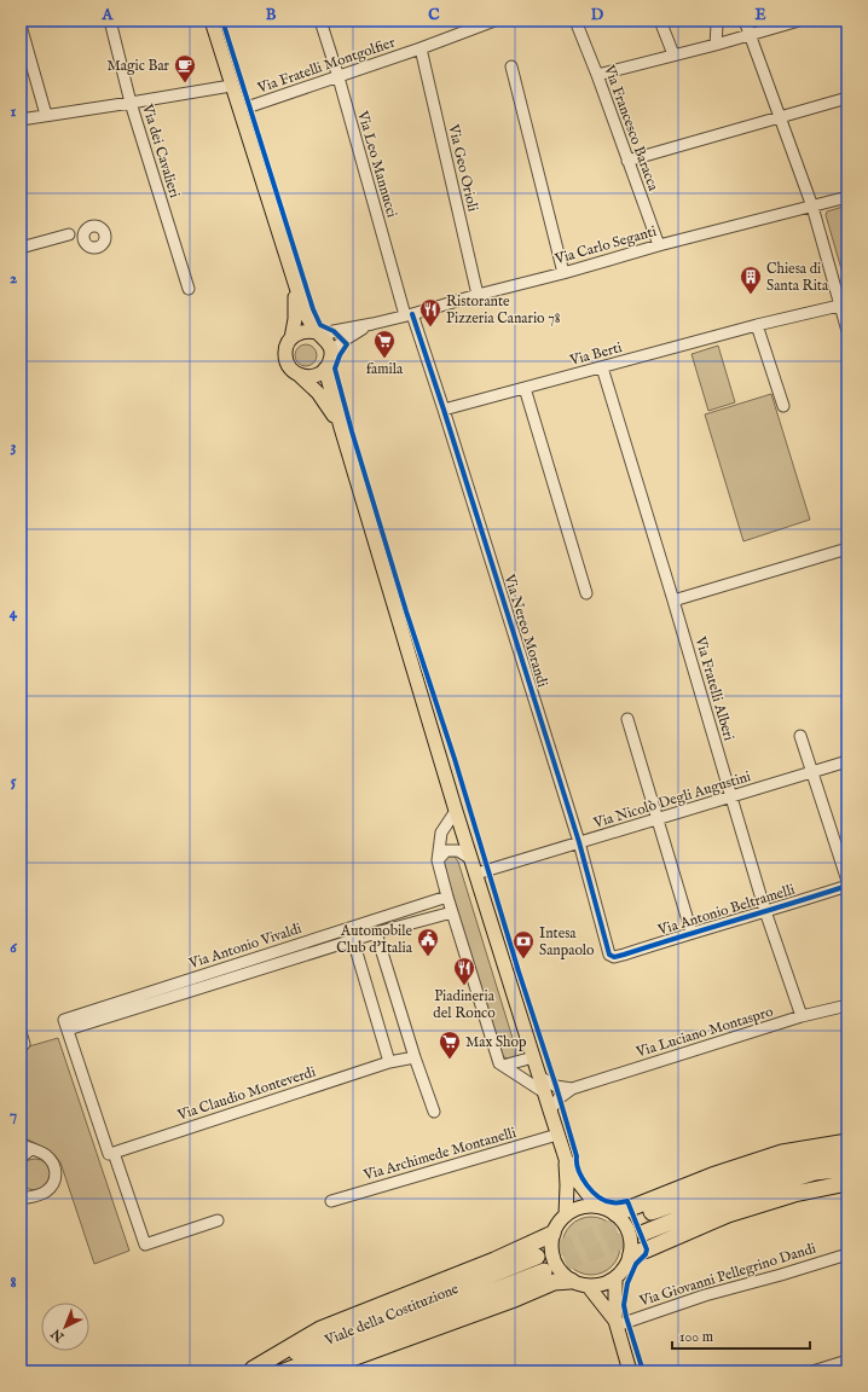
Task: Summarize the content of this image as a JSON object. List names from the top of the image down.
{
  "streets": {
    "highway": ["Viale della Costituzione"],
    "street": [
      "Via Fratelli Montgolfier",
      "Via Francesco Baracca",
      "Via dei Cavalieri",
      "Via Leo Mannucci",
      "Via Geo Orioli",
      "Via Carlo Seganti",
      "Via Berti",
      "Via Nereo Morandi",
      "Via Fratelli Alberi",
      "Via Nicolò Degli Augustini",
      "Via Antonio Beltramelli",
      "Via Antonio Vivaldi",
      "Via Luciano Montaspro",
      "Via Claudio Monteverdi",
      "Via Archimede Montanelli",
      "Via Giovanni Pellegrino Dandi"
    ]
  },
  "crossings": [
    ["Via Fratelli Montgolfier", "Via Leo Mannucci"],
    ["Via Fratelli Montgolfier", "Via Geo Orioli"],
    ["Via Francesco Baracca", "Via Carlo Seganti"],
    ["Via Leo Mannucci", "Via Carlo Seganti"],
    ["Via Leo Mannucci", "Via Nereo Morandi"],
    ["Via Geo Orioli", "Via Carlo Seganti"],
    ["Via Carlo Seganti", "Via Nereo Morandi"],
    ["Via Berti", "Via Nereo Morandi"],
    ["Via Berti", "Via Fratelli Alberi"],
    ["Via Nereo Morandi", "Via Nicolò Degli Augustini"],
    ["Via Nereo Morandi", "Via Antonio Beltramelli"],
    ["Via Fratelli Alberi", "Via Nicolò Degli Augustini"],
    ["Via Fratelli Alberi", "Via Antonio Beltramelli"],
    ["Via Fratelli Alberi", "Via Luciano Montaspro"]
  ],
  "places": {
    "cafe": ["Magic Bar"],
    "building": ["Chiesa di Santa Rita"],
    "restaurant": ["Ristorante Pizzeria Canario 78", "Piadineria del Ronco"],
    "supermarket": ["famila", "Max Shop"],
    "public building": ["Automobile Club d'Italia"],
    "bank": ["Intesa Sanpaolo"]
  },
  "scale_bar": "100 m",
  "north": "bottom left",
  "grid": {
    "columns": [
      "A",
      "B",
      "C",
      "D",
      "E"
    ],
    "rows": [
      "1",
      "2",
      "3",
      "4",
      "5",
      "6",
      "7",
      "8"
    ]
  }
}
